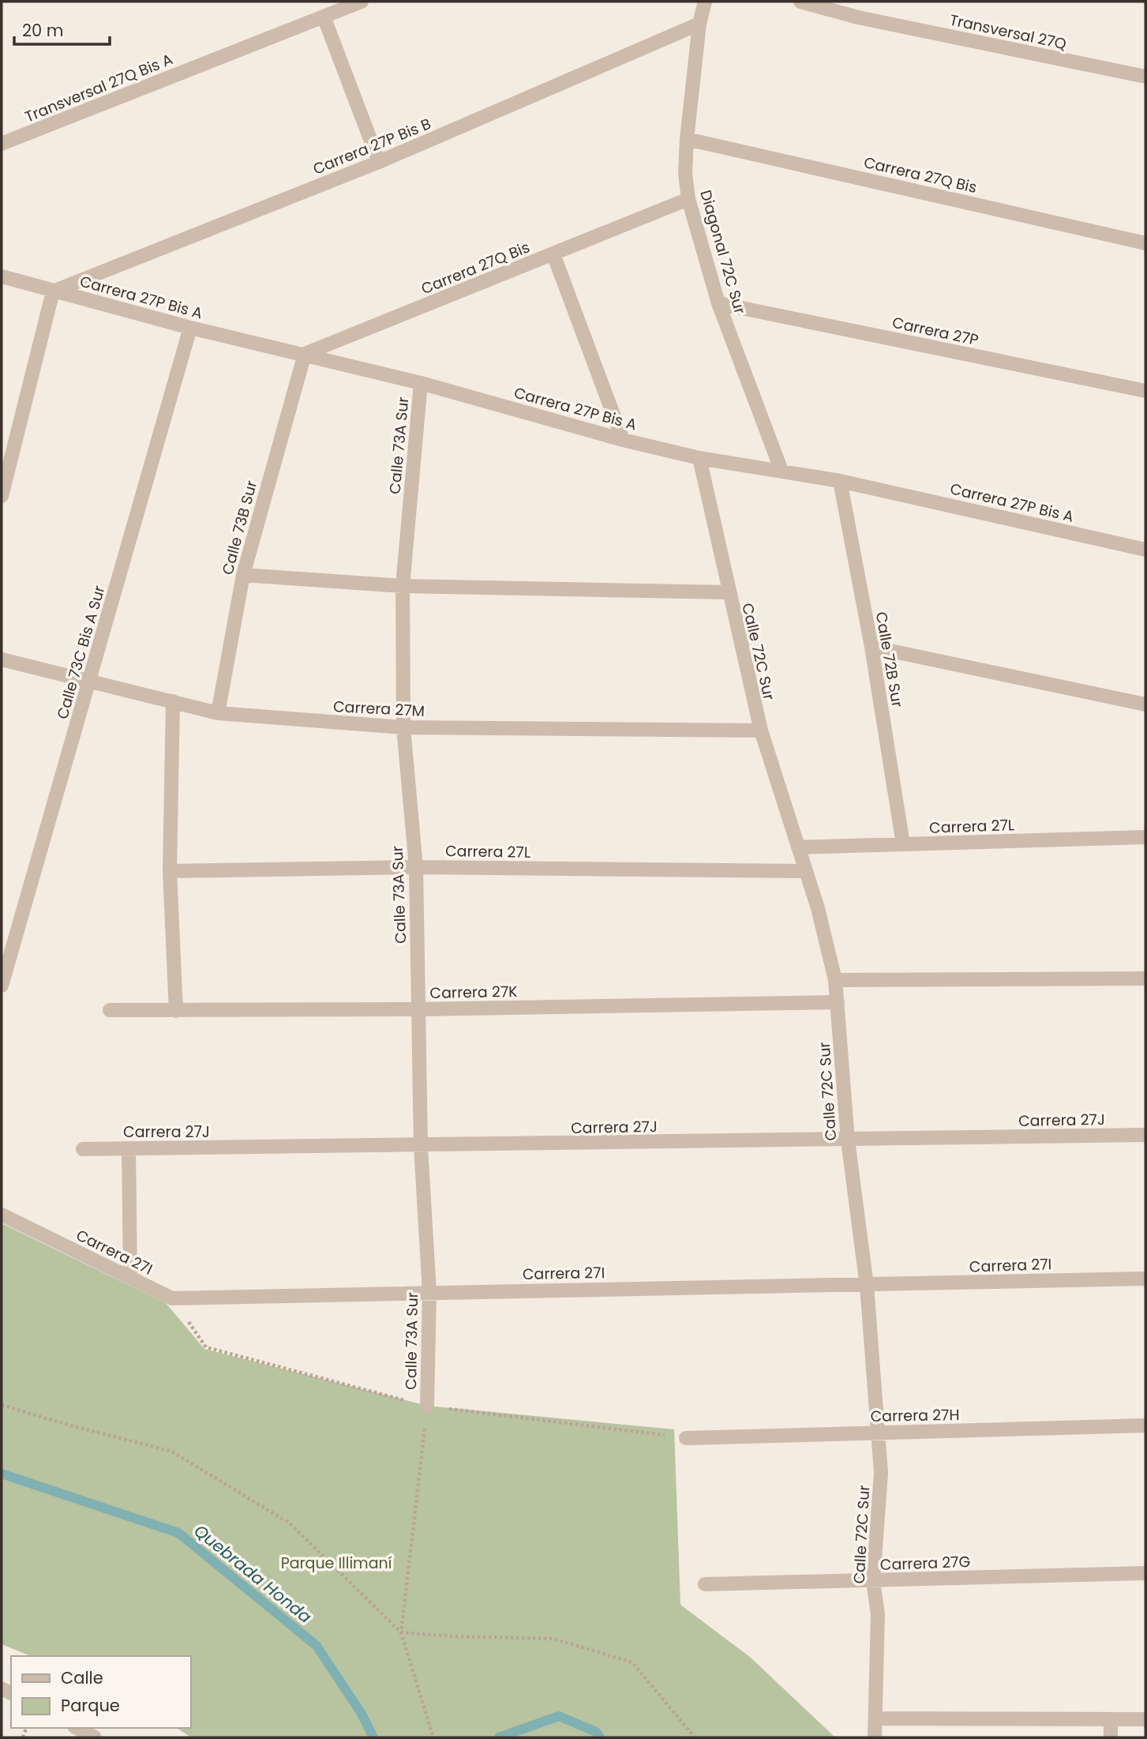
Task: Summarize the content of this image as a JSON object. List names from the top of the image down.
{
  "streets": {
    "street": [
      "Transversal 27Q",
      "Transversal 27Q Bis A",
      "Carrera 27P Bis B",
      "Carrera 27Q Bis",
      "Diagonal 72C Sur",
      "Carrera 27P Bis A",
      "Carrera 27P",
      "Calle 73A Sur",
      "Calle 73B Sur",
      "Calle 72C Sur",
      "Calle 73C Bis A Sur",
      "Calle 72B Sur",
      "Carrera 27M",
      "Carrera 27L",
      "Carrera 27K",
      "Carrera 27J",
      "Carrera 27I",
      "Carrera 27H",
      "Carrera 27G"
    ]
  },
  "crossings": [
    ["Carrera 27P Bis B", "Diagonal 72C Sur"],
    ["Carrera 27P Bis B", "Carrera 27P Bis A"],
    ["Carrera 27Q Bis", "Diagonal 72C Sur"],
    ["Carrera 27Q Bis", "Carrera 27P Bis A"],
    ["Carrera 27Q Bis", "Calle 73B Sur"],
    ["Diagonal 72C Sur", "Carrera 27P Bis A"],
    ["Diagonal 72C Sur", "Carrera 27P"],
    ["Carrera 27P Bis A", "Calle 73A Sur"],
    ["Carrera 27P Bis A", "Calle 73B Sur"],
    ["Carrera 27P Bis A", "Calle 72C Sur"],
    ["Carrera 27P Bis A", "Calle 73C Bis A Sur"],
    ["Carrera 27P Bis A", "Calle 72B Sur"],
    ["Calle 73A Sur", "Carrera 27M"],
    ["Calle 73A Sur", "Carrera 27L"],
    ["Calle 73A Sur", "Carrera 27K"],
    ["Calle 73A Sur", "Carrera 27J"],
    ["Calle 73A Sur", "Carrera 27I"],
    ["Calle 73B Sur", "Carrera 27M"],
    ["Calle 72C Sur", "Carrera 27M"],
    ["Calle 72C Sur", "Carrera 27L"],
    ["Calle 72C Sur", "Carrera 27K"],
    ["Calle 72C Sur", "Carrera 27J"],
    ["Calle 72C Sur", "Carrera 27I"],
    ["Calle 72C Sur", "Carrera 27H"],
    ["Calle 72C Sur", "Carrera 27G"],
    ["Calle 73C Bis A Sur", "Carrera 27M"],
    ["Calle 72B Sur", "Carrera 27L"]
  ],
  "water": ["Quebrada Honda"],
  "parks": ["Parque Illimaní"],
  "legend": ["Calle", "Parque"],
  "scale_bar": "20 m"
}
